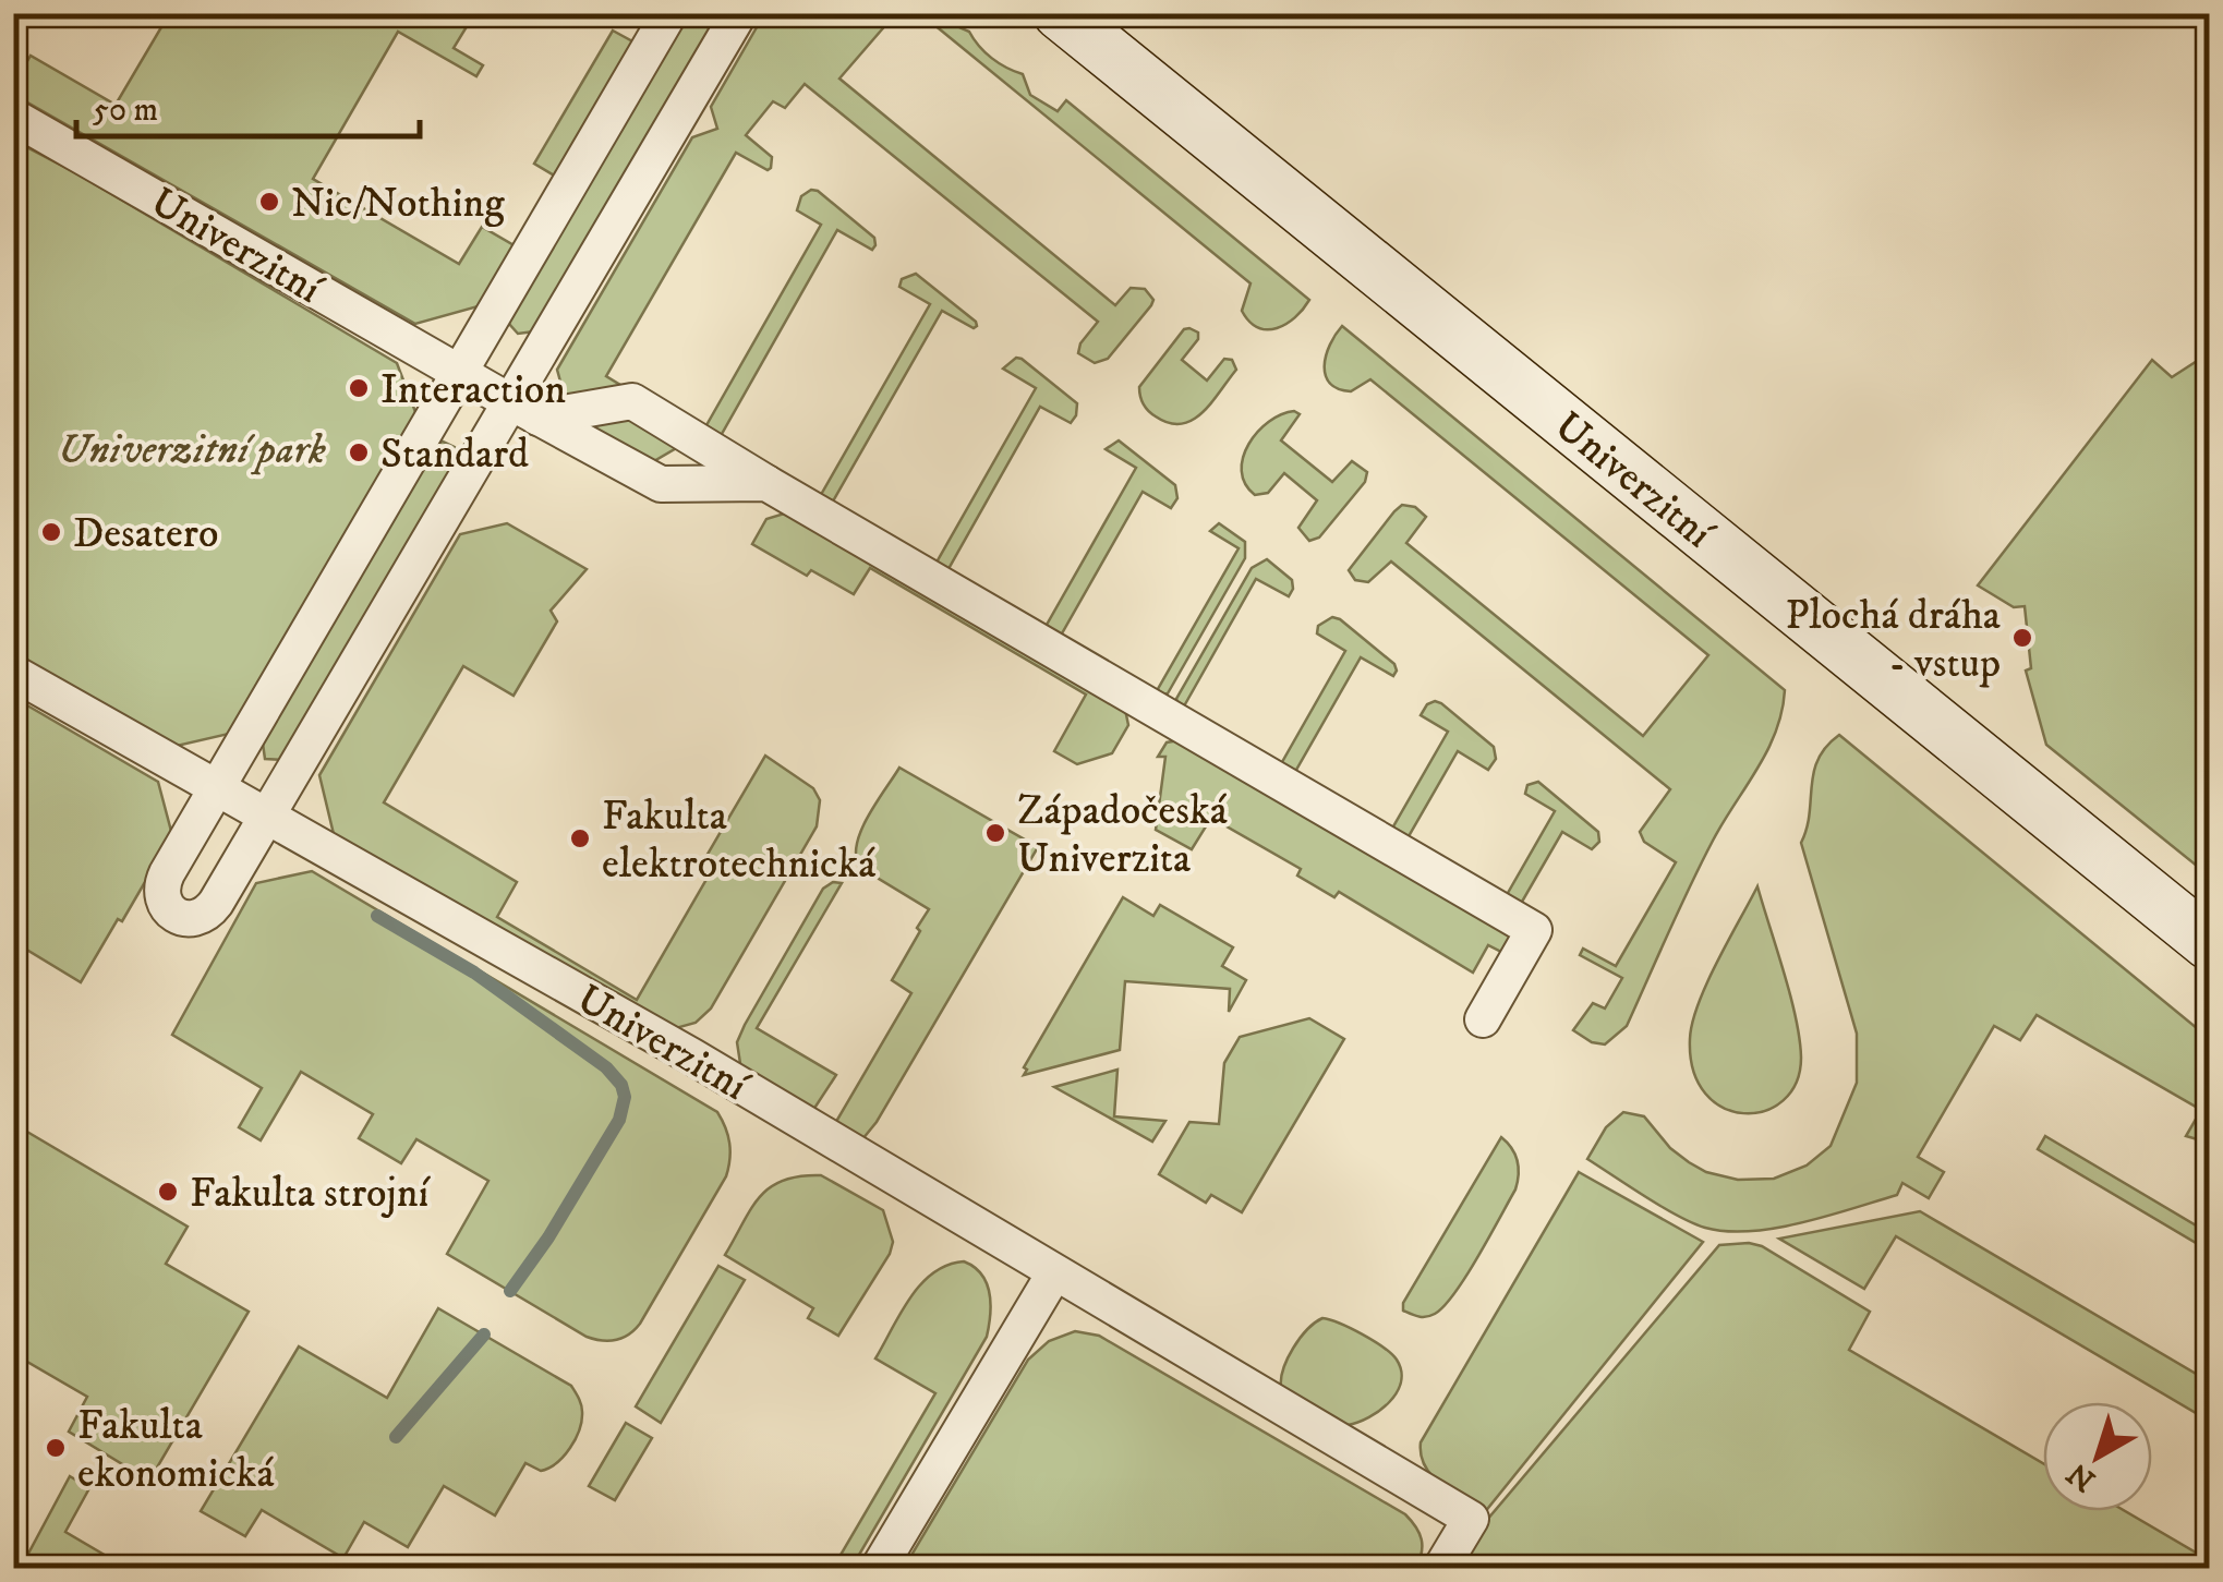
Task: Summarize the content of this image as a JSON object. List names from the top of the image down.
{
  "streets": {
    "street": ["Univerzitní"]
  },
  "parks": ["Univerzitní park"],
  "places": [
    "Nic/Nothing",
    "Interaction",
    "Standard",
    "Desatero",
    "Plochá dráha - vstup",
    "Západočeská Univerzita",
    "Fakulta elektrotechnická",
    "Fakulta strojní",
    "Fakulta ekonomická"
  ],
  "scale_bar": "50 m",
  "north": "bottom left"
}
